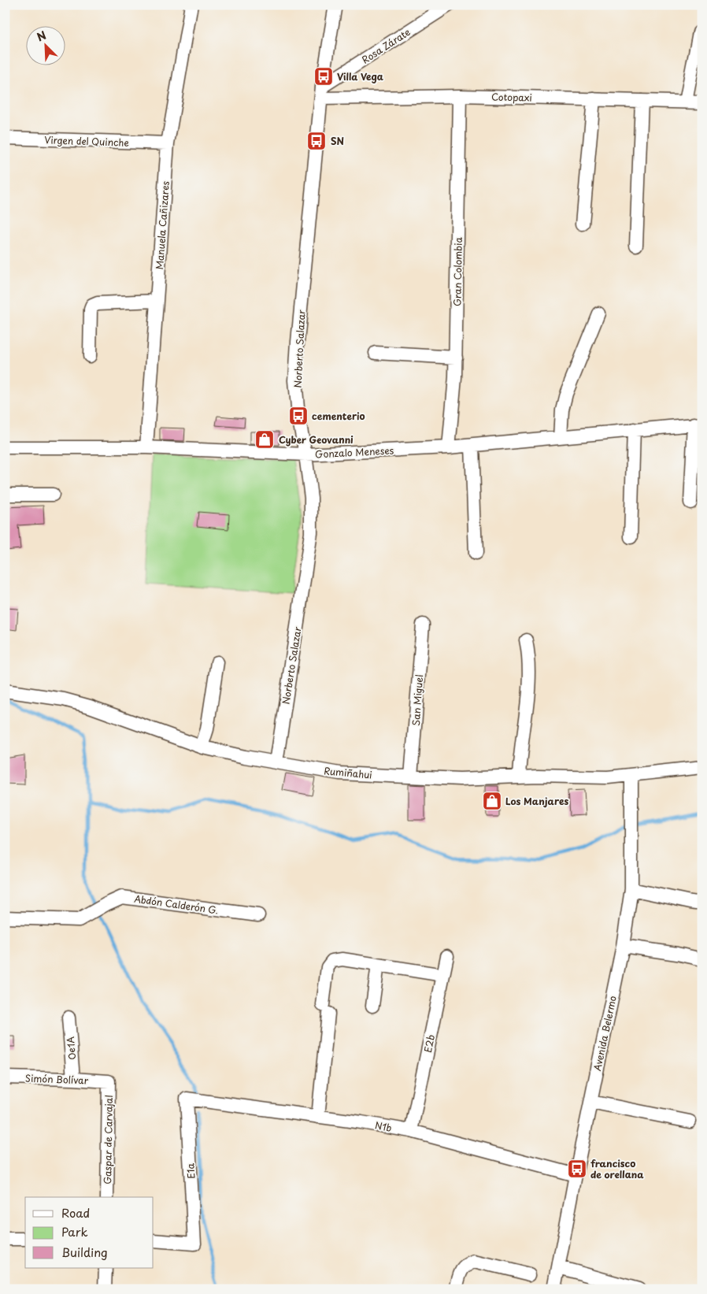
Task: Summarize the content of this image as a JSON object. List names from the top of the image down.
{
  "streets": {
    "street": [
      "Rosa Zárate",
      "Cotopaxi",
      "Virgen del Quinche",
      "Manuela Cañizares",
      "Gran Colombia",
      "Norberto Salazar",
      "Gonzalo Meneses",
      "San Miguel",
      "Rumiñahui",
      "Abdón Calderón G.",
      "Avenida Belermo",
      "E2b",
      "Oe1A",
      "Simón Bolívar",
      "N1b",
      "Gaspar de Carvajal",
      "E1a"
    ]
  },
  "crossings": [
    ["Rosa Zárate", "Cotopaxi"],
    ["Rosa Zárate", "Norberto Salazar"],
    ["Cotopaxi", "Gran Colombia"],
    ["Cotopaxi", "Norberto Salazar"],
    ["Virgen del Quinche", "Manuela Cañizares"],
    ["Manuela Cañizares", "Gonzalo Meneses"],
    ["Gran Colombia", "Gonzalo Meneses"],
    ["Norberto Salazar", "Gonzalo Meneses"],
    ["Norberto Salazar", "Rumiñahui"],
    ["San Miguel", "Rumiñahui"],
    ["Rumiñahui", "Avenida Belermo"],
    ["Avenida Belermo", "N1b"],
    ["E2b", "N1b"],
    ["Oe1A", "Simón Bolívar"],
    ["Simón Bolívar", "Gaspar de Carvajal"],
    ["N1b", "E1a"]
  ],
  "places": {
    "bus stop": [
      "Villa Vega",
      "SN",
      "cementerio",
      "francisco de orellana"
    ],
    "shop": ["Cyber Geovanni", "Los Manjares"]
  },
  "legend": ["Road", "Park", "Building"],
  "north": "top left"
}
